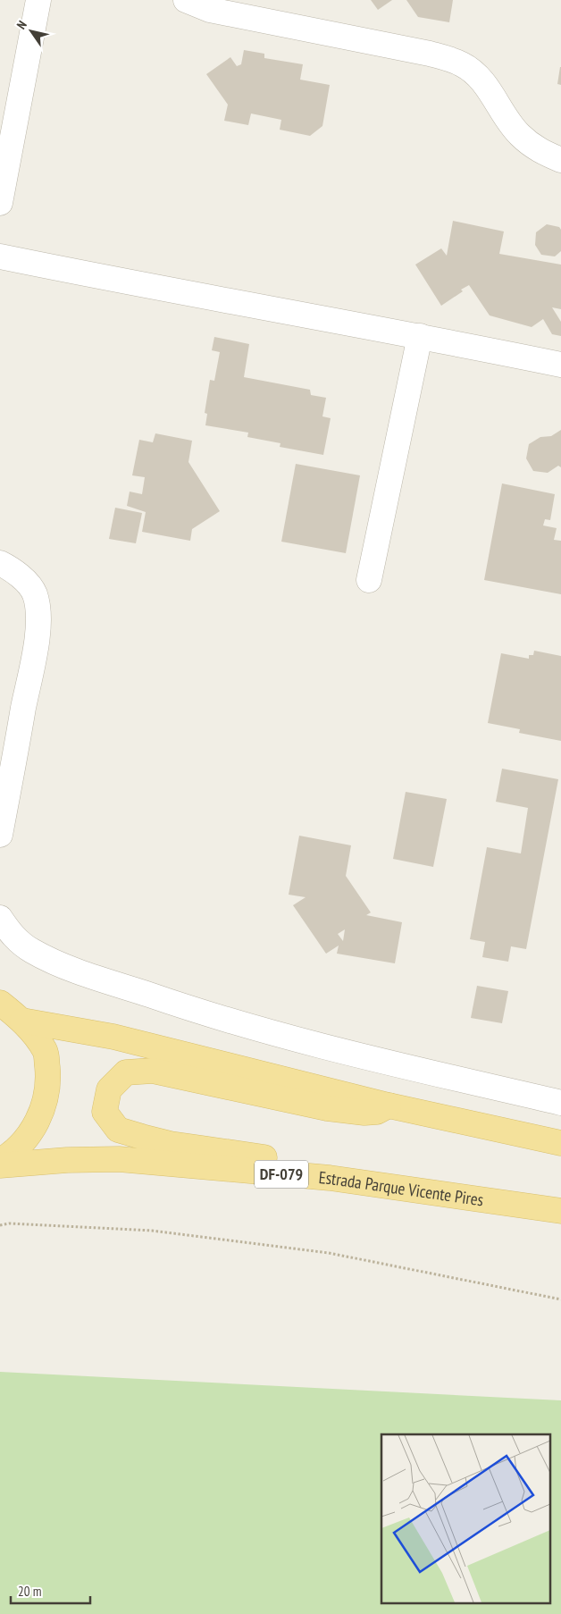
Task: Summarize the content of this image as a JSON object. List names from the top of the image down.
{
  "streets": {
    "main road": ["DF-079", "Estrada Parque Vicente Pires"]
  },
  "scale_bar": "20 m",
  "north": "top left"
}
